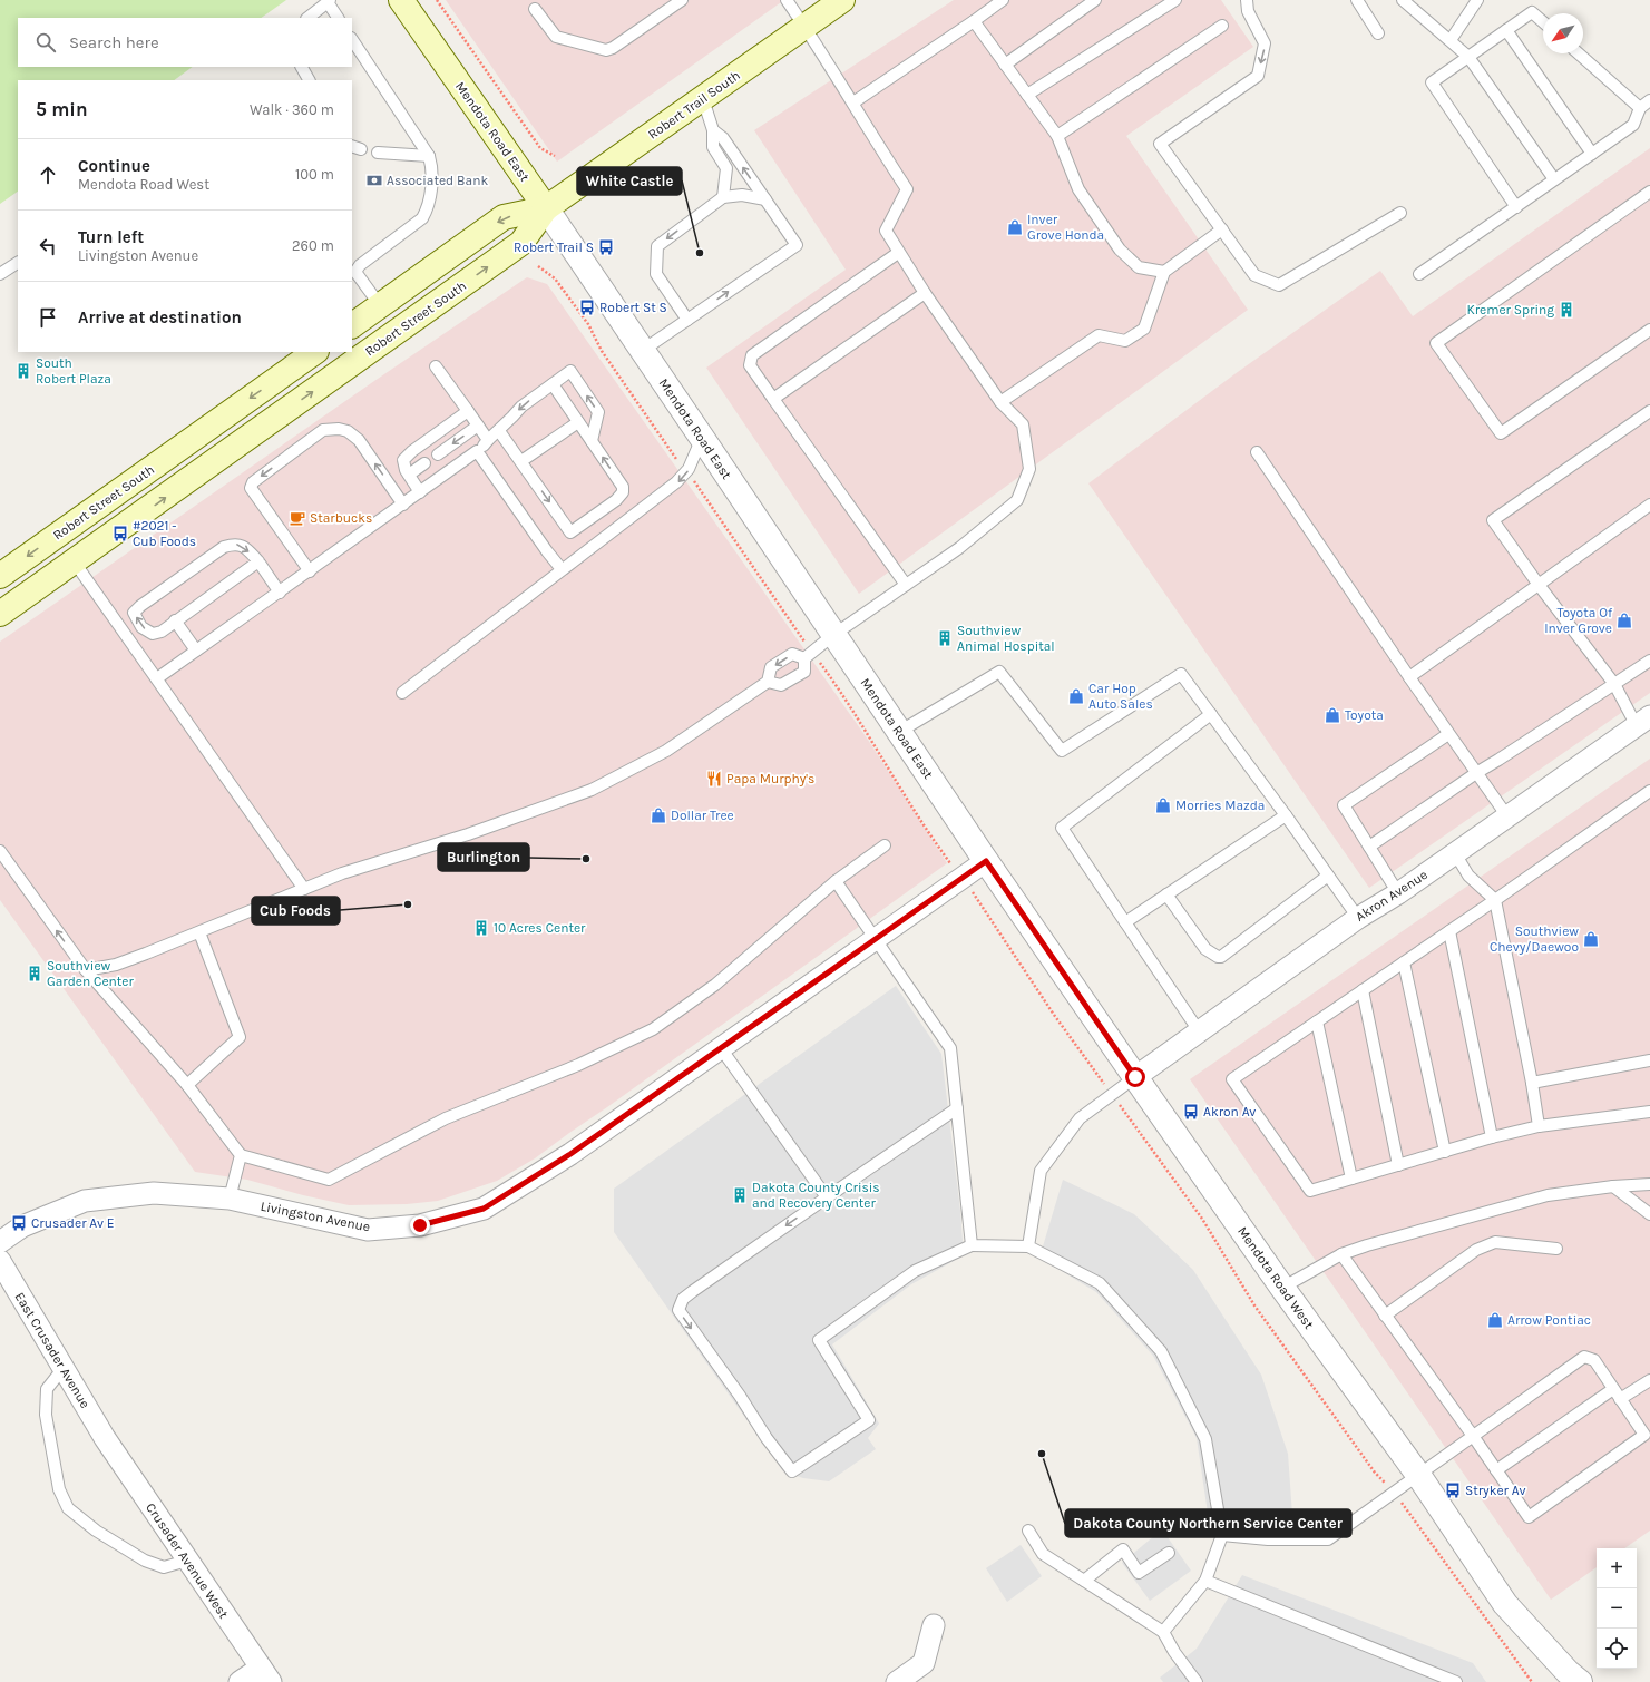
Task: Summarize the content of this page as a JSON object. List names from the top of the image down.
{
  "streets": {
    "main road": ["Robert Trail South", "Mendota Road East", "Robert Street South"],
    "street": [
      "Akron Avenue",
      "Livingston Avenue",
      "Mendota Road West",
      "East Crusader Avenue",
      "Crusader Avenue West"
    ]
  },
  "crossings": [
    ["Robert Trail South", "Mendota Road East"],
    ["Robert Trail South", "Robert Street South"],
    ["Mendota Road East", "Robert Street South"],
    ["Mendota Road East", "Livingston Avenue"],
    ["Mendota Road East", "Mendota Road West"],
    ["Akron Avenue", "Mendota Road West"],
    ["Livingston Avenue", "Mendota Road West"],
    ["East Crusader Avenue", "Crusader Avenue West"]
  ],
  "places": {
    "bank": ["Associated Bank"],
    "shop": [
      "Inver Grove Honda",
      "Toyota Of Inver Grove",
      "Car Hop Auto Sales",
      "Toyota",
      "Morries Mazda",
      "Dollar Tree",
      "Southview Chevy/Daewoo",
      "Arrow Pontiac"
    ],
    "bus stop": [
      "Robert Trail S",
      "Robert St S",
      "#2021 - Cub Foods",
      "Akron Av",
      "Crusader Av E",
      "Stryker Av"
    ],
    "other": [
      "White Castle",
      "Burlington",
      "Cub Foods",
      "Dakota County Northern Service Center"
    ],
    "building": [
      "Kremer Spring",
      "South Robert Plaza",
      "Southview Animal Hospital",
      "10 Acres Center",
      "Southview Garden Center",
      "Dakota County Crisis and Recovery Center"
    ],
    "cafe": ["Starbucks"],
    "restaurant": ["Papa Murphy's"]
  },
  "north": "bottom left",
  "page": {
    "search": "Search here",
    "heading": ["5 min", "Walk · 360 m"],
    "list": [
      ["Continue", "Mendota Road West", "100 m"],
      ["Turn left", "Livingston Avenue", "260 m"],
      "Arrive at destination"
    ],
    "map_buttons": ["+", "−"]
  }
}
